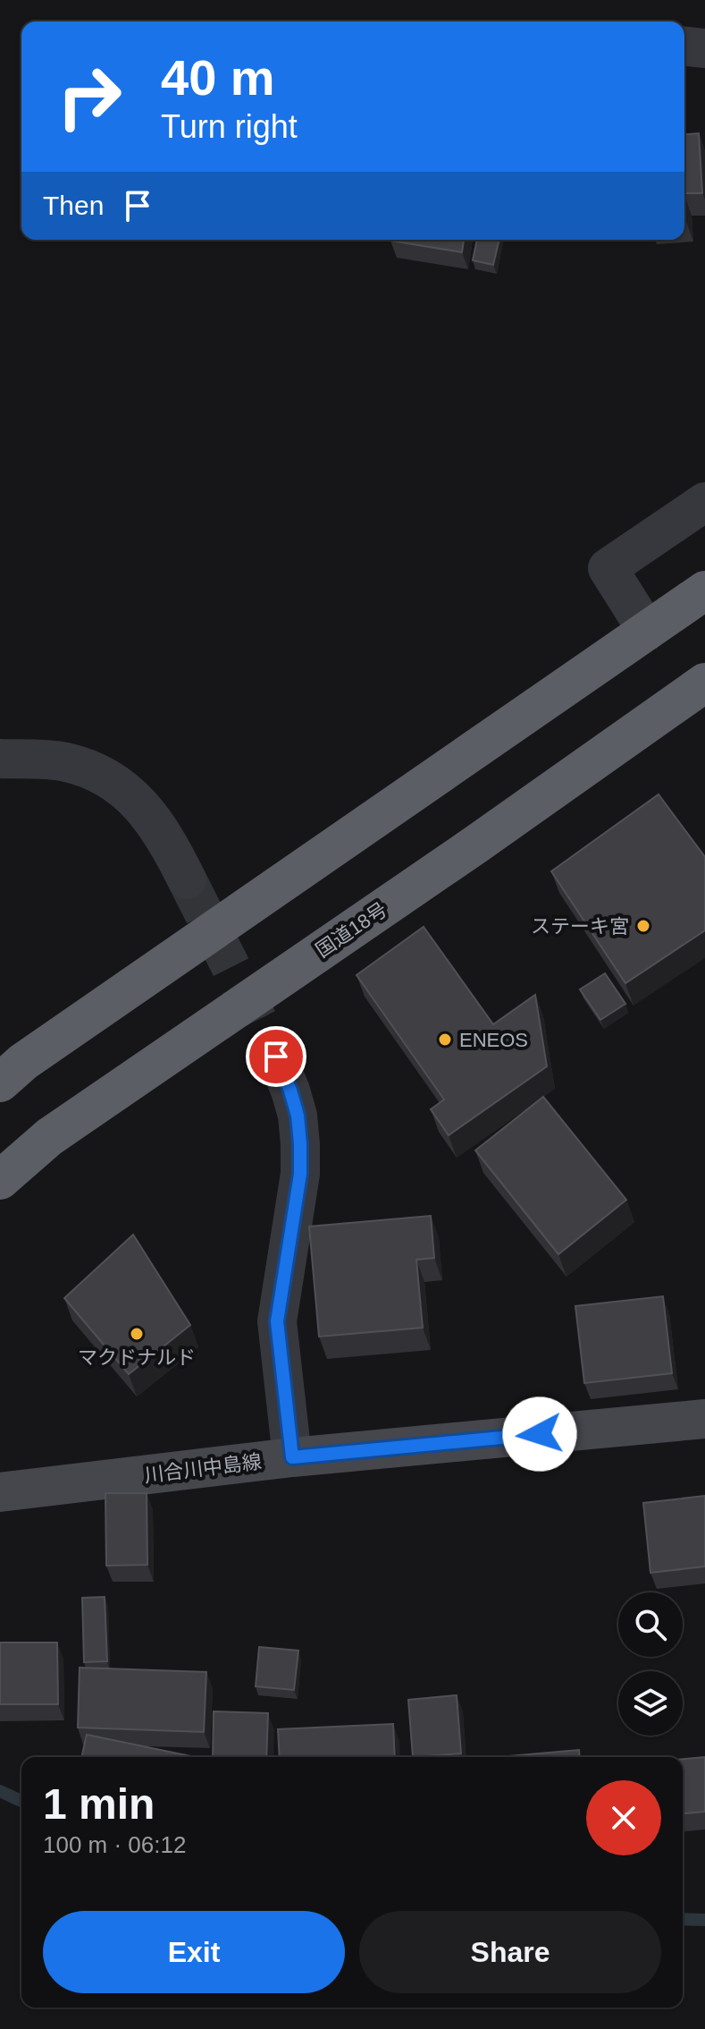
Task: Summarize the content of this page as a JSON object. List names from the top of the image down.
{
  "streets": {
    "highway": ["国道18号"],
    "main road": ["川合川中島線"]
  },
  "places": ["ステーキ宮", "ENEOS", "マクドナルド"],
  "page": {
    "turn": ["40 m", "Turn right"],
    "then": "Then",
    "heading": ["1 min", "100 m · 06:12"],
    "buttons": ["Exit", "Share"]
  }
}
